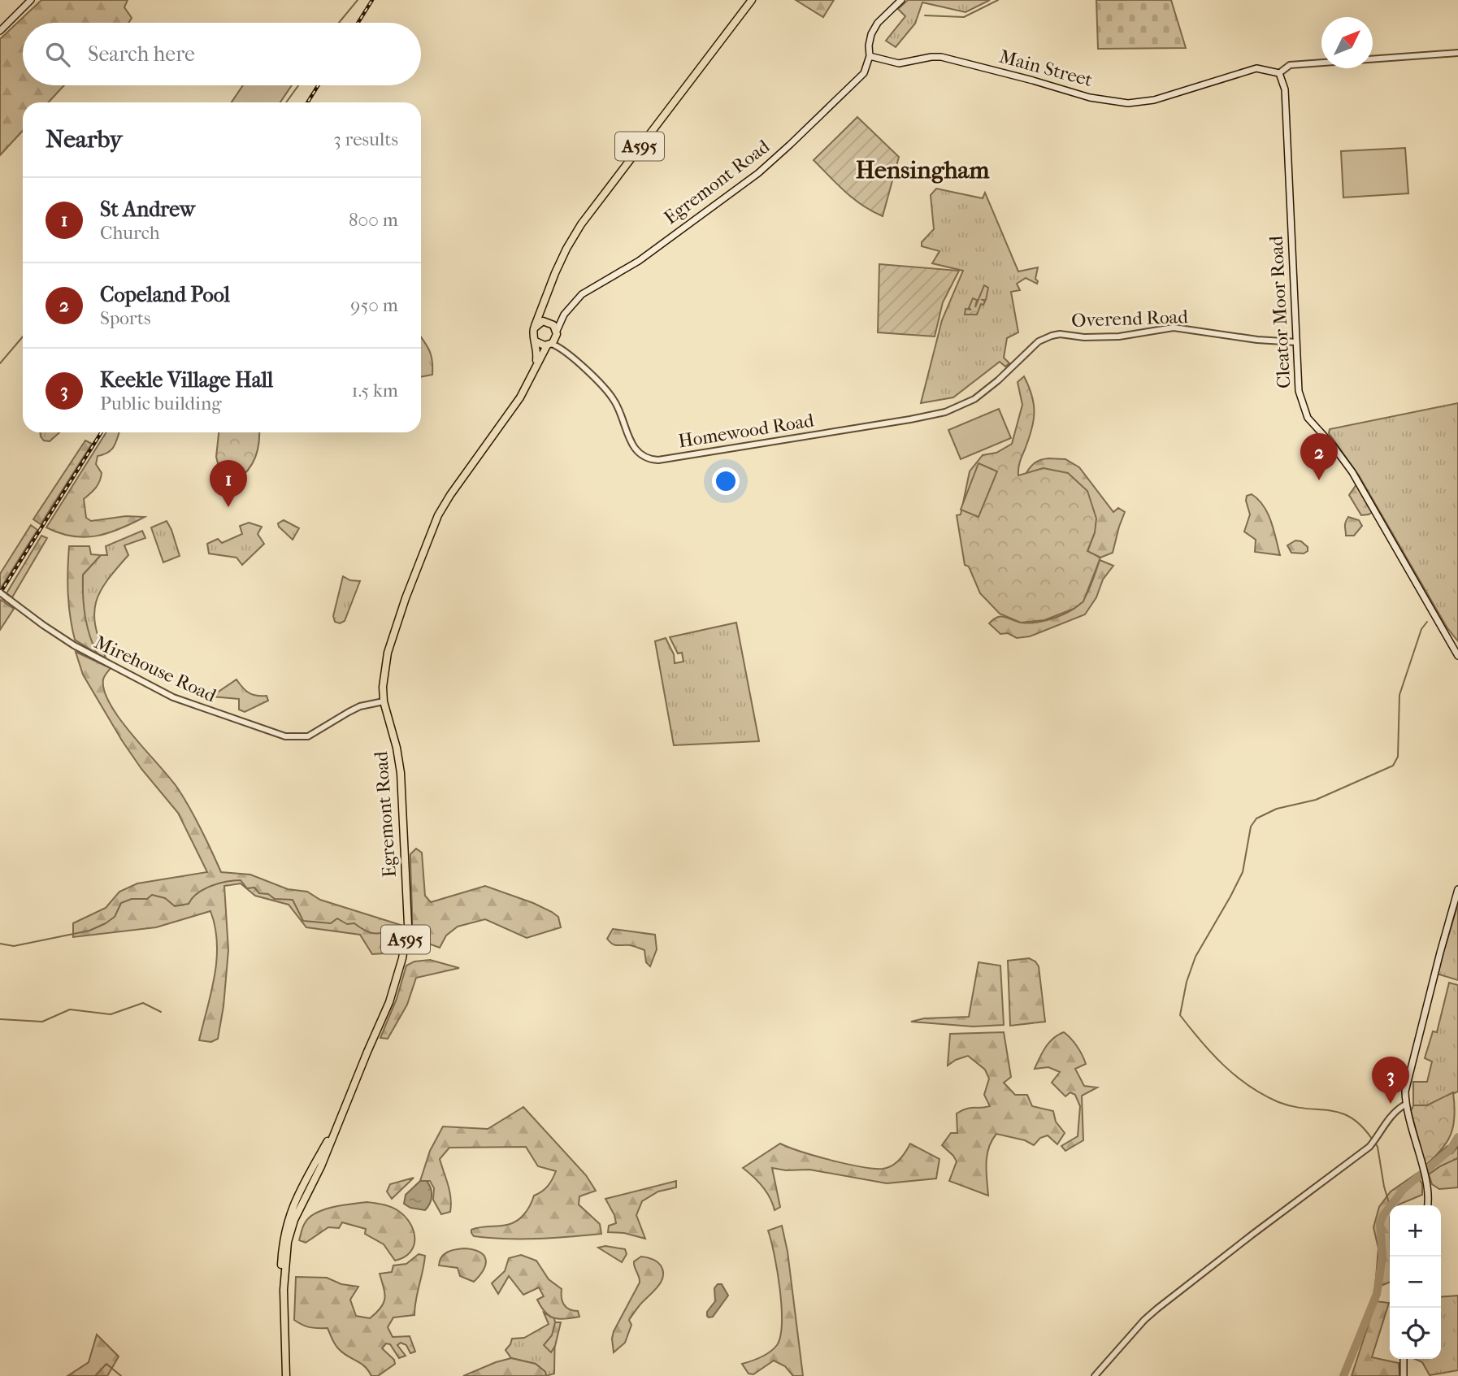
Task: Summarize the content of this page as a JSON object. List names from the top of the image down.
{
  "streets": {
    "highway": ["A595", "Egremont Road"],
    "main road": ["Main Street", "Cleator Moor Road"],
    "street": ["Overend Road", "Homewood Road", "Mirehouse Road"]
  },
  "crossings": [
    ["Main Street", "Egremont Road"],
    ["Main Street", "Cleator Moor Road"],
    ["A595", "Egremont Road"],
    ["Egremont Road", "Mirehouse Road"],
    ["Cleator Moor Road", "Overend Road"],
    ["Overend Road", "Homewood Road"]
  ],
  "districts": ["Hensingham"],
  "north": "top right",
  "page": {
    "search": "Search here",
    "heading": ["Nearby", "3 results"],
    "list": [
      {
        "mark": "1",
        "name": "St Andrew",
        "note": "Church",
        "value": "800 m"
      },
      {
        "mark": "2",
        "name": "Copeland Pool",
        "note": "Sports",
        "value": "950 m"
      },
      {
        "mark": "3",
        "name": "Keekle Village Hall",
        "note": "Public building",
        "value": "1.5 km"
      }
    ],
    "pins": ["2", "1", "3"],
    "map_buttons": ["+", "−"]
  }
}
